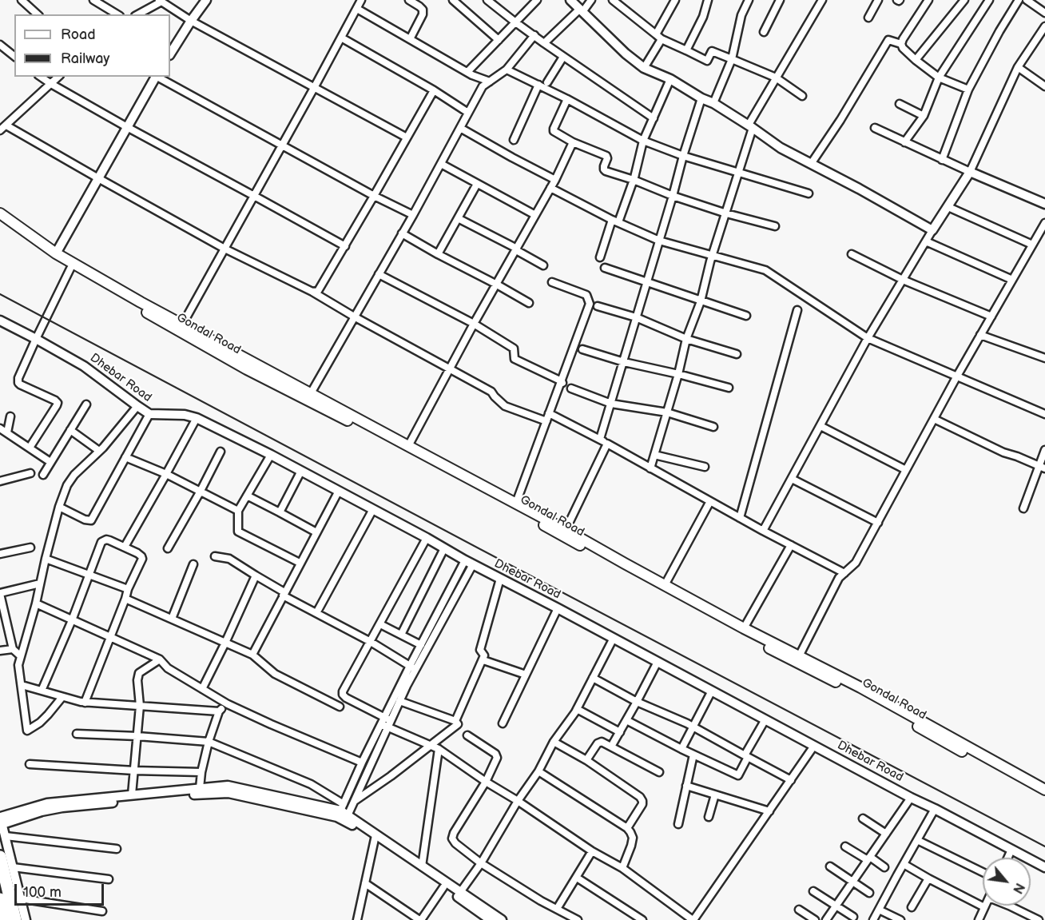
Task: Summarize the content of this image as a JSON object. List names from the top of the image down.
{
  "streets": {
    "main road": ["Gondal Road"],
    "street": ["Dhebar Road"]
  },
  "legend": ["Road", "Railway"],
  "scale_bar": "100 m",
  "north": "bottom right"
}
